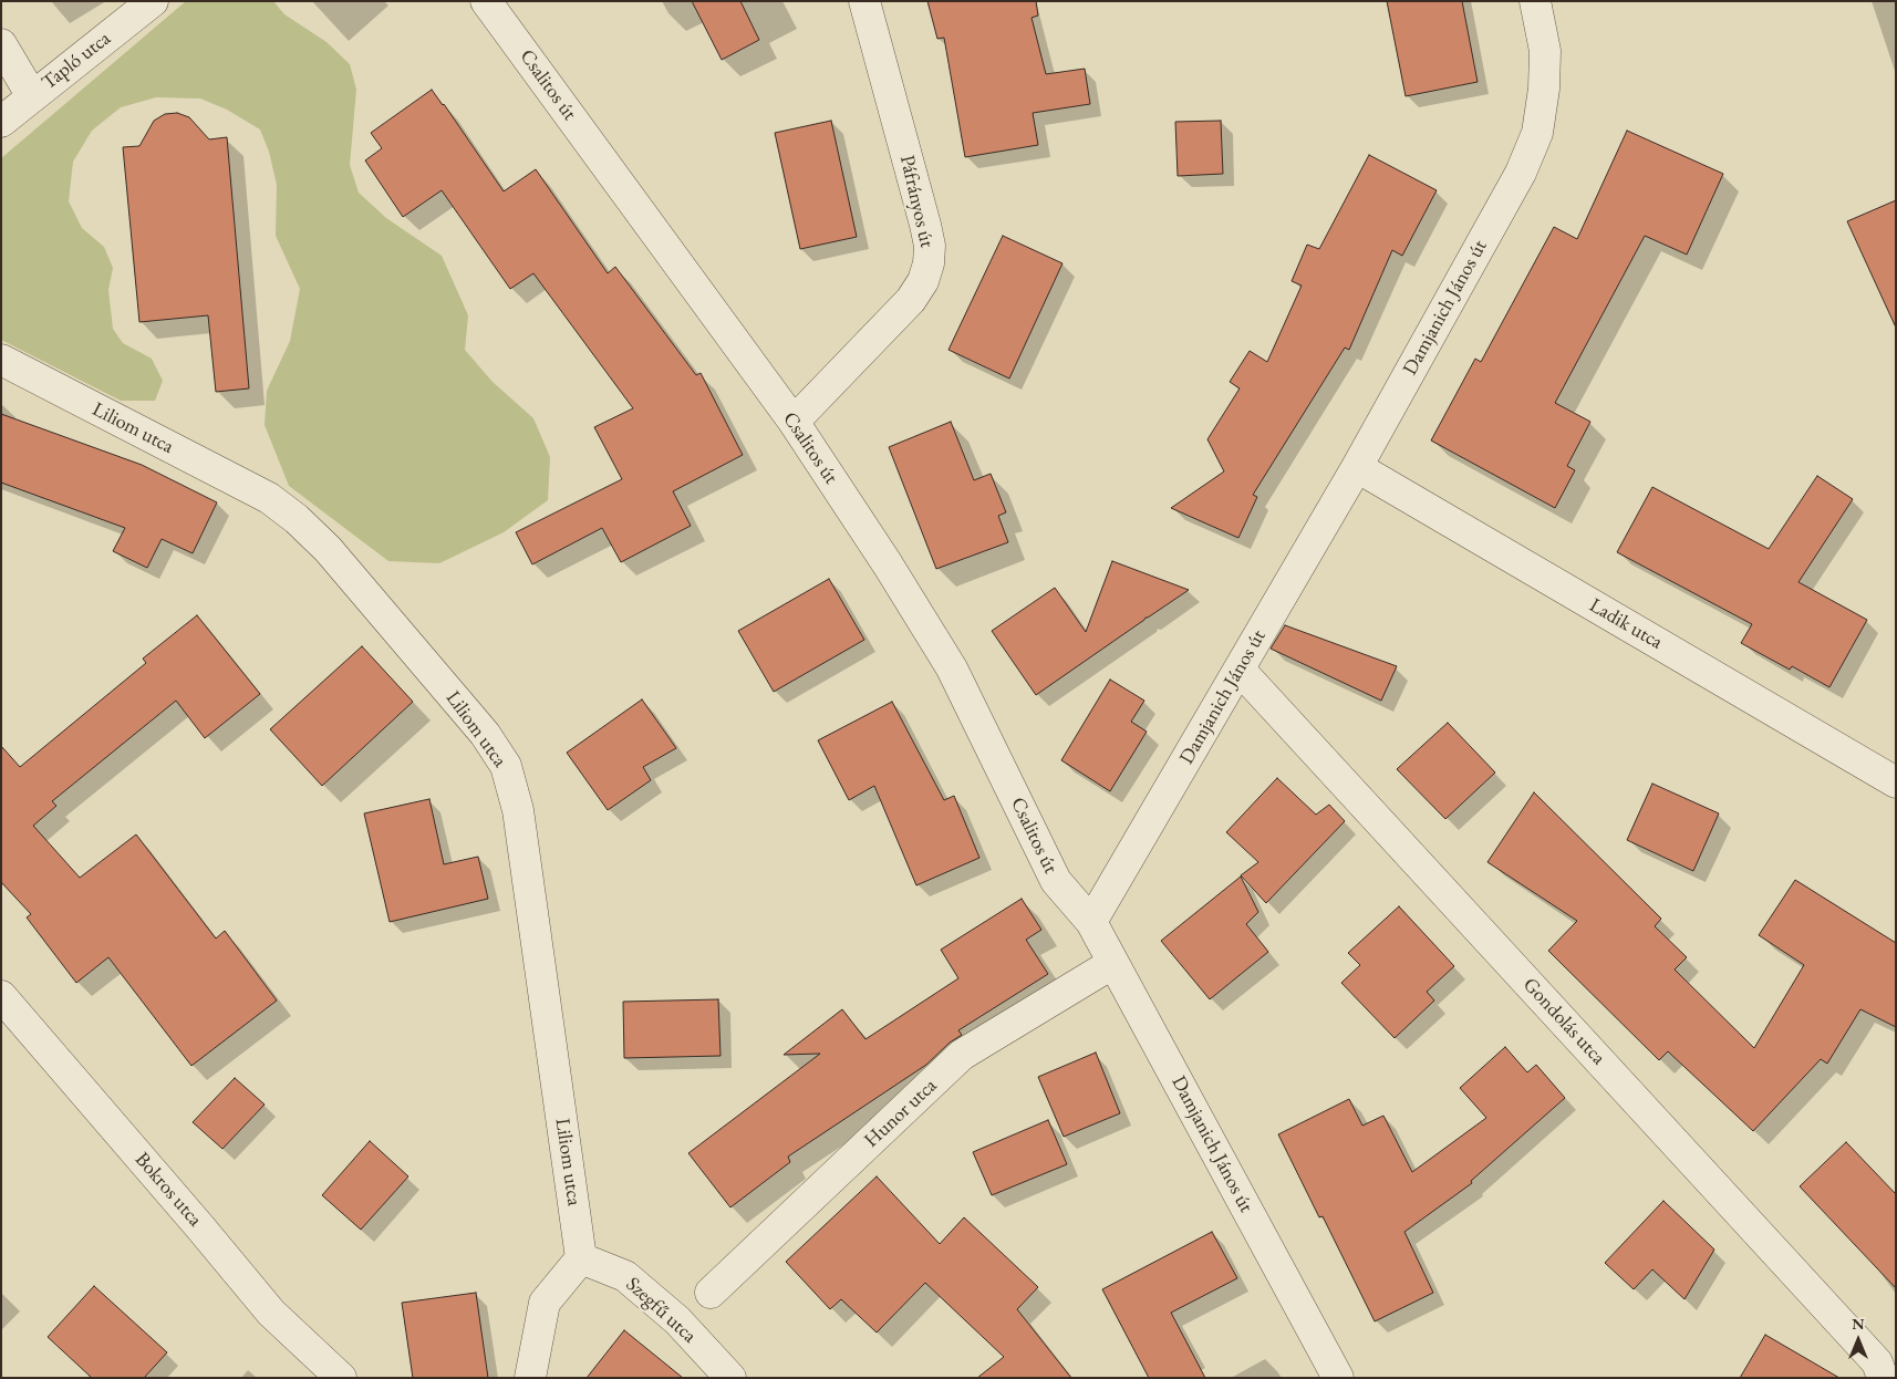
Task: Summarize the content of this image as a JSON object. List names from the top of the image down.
{
  "streets": {
    "street": [
      "Tapló utca",
      "Csalitos út",
      "Páfrányos út",
      "Damjanich János út",
      "Liliom utca",
      "Ladik utca",
      "Gondolás utca",
      "Hunor utca",
      "Bokros utca",
      "Szegfű utca"
    ]
  },
  "crossings": [
    ["Csalitos út", "Páfrányos út"],
    ["Csalitos út", "Damjanich János út"],
    ["Damjanich János út", "Ladik utca"],
    ["Damjanich János út", "Gondolás utca"],
    ["Damjanich János út", "Hunor utca"],
    ["Liliom utca", "Szegfű utca"]
  ],
  "north": "top"
}
